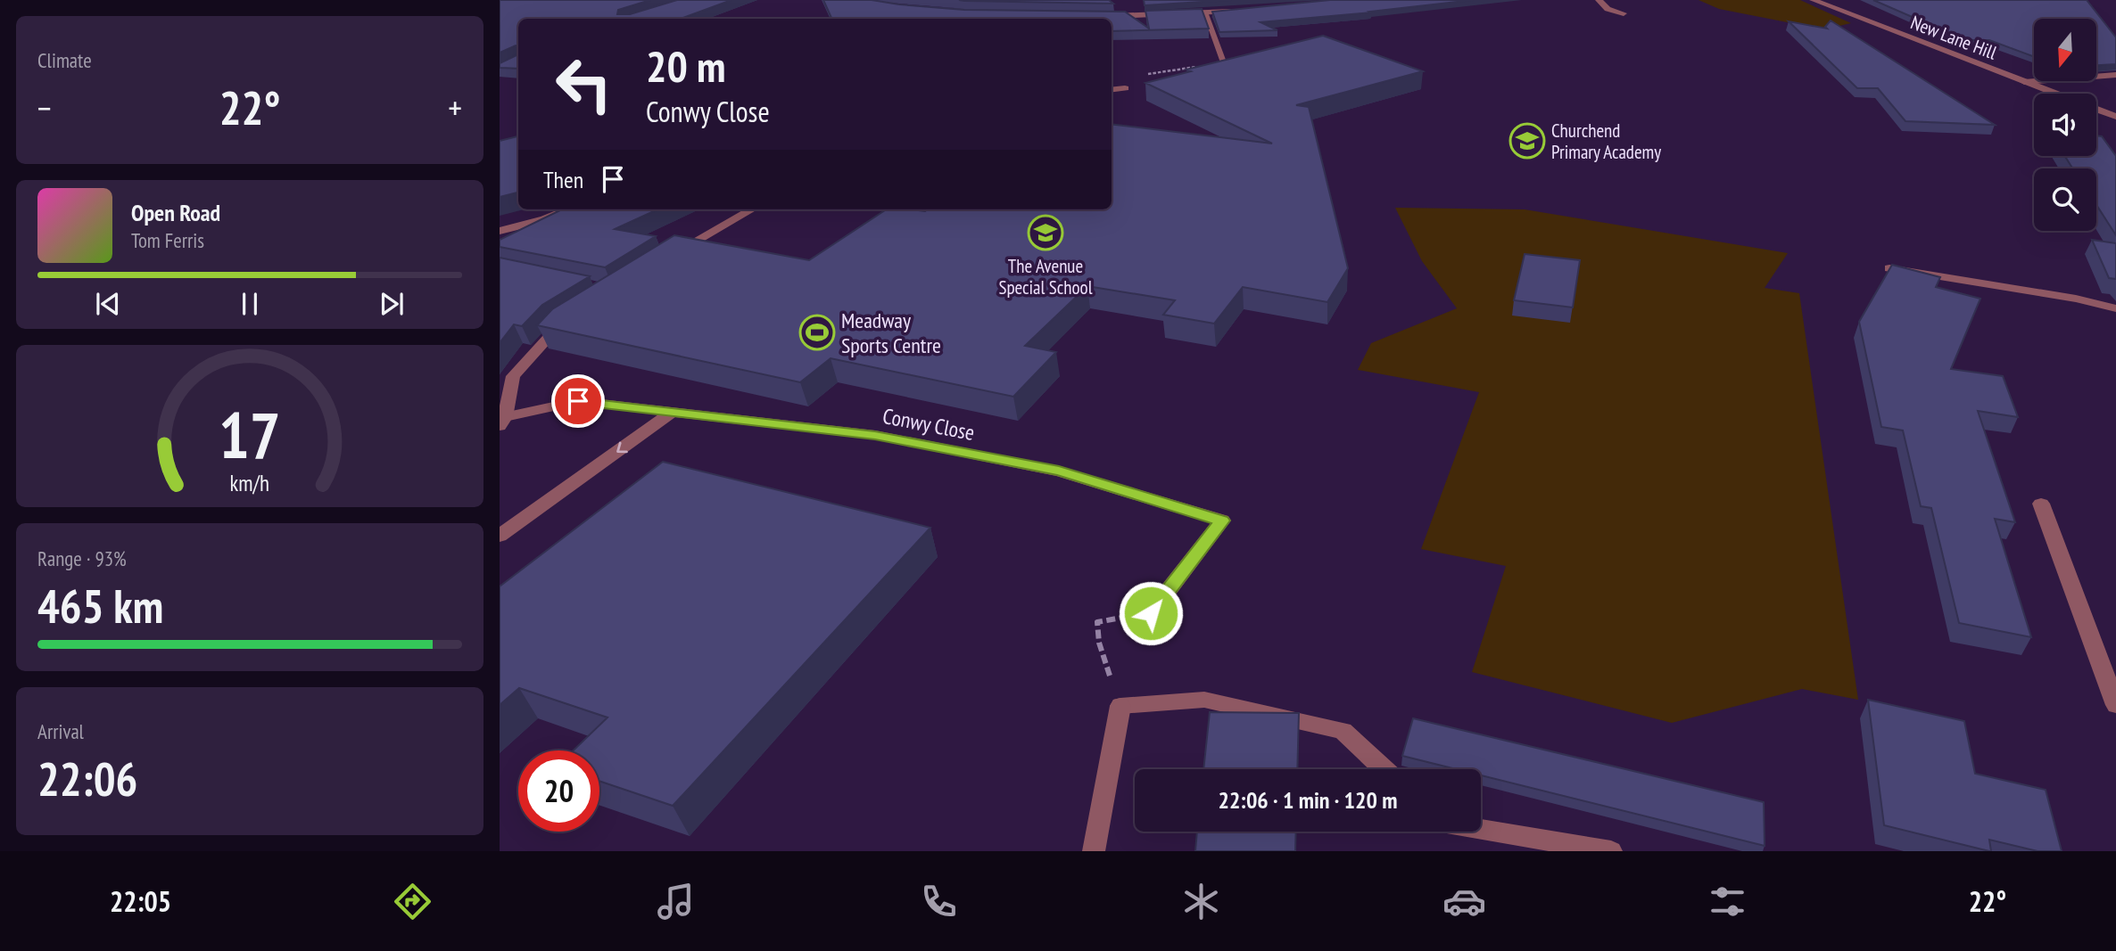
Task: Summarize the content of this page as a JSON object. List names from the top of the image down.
{
  "streets": {
    "street": ["New Lane Hill", "Conwy Close"]
  },
  "places": {
    "school or university": ["Churchend Primary Academy", "The Avenue Special School"],
    "sports": ["Meadway Sports Centre"]
  },
  "north": "bottom",
  "page": {
    "tile": [
      "Climate",
      ["Range · 93%", "465 km"],
      ["Arrival", "22:06"]
    ],
    "turn": ["20 m", "Conwy Close"],
    "heat": ["−", "22°", "+"],
    "then": "Then",
    "song": ["Open Road", "Tom Ferris"],
    "limit": "20",
    "trip": "22:06 · 1 min · 120 m",
    "tabs": ["22:05", "22°"],
    "gauge": ["17", "km/h"]
  }
}
